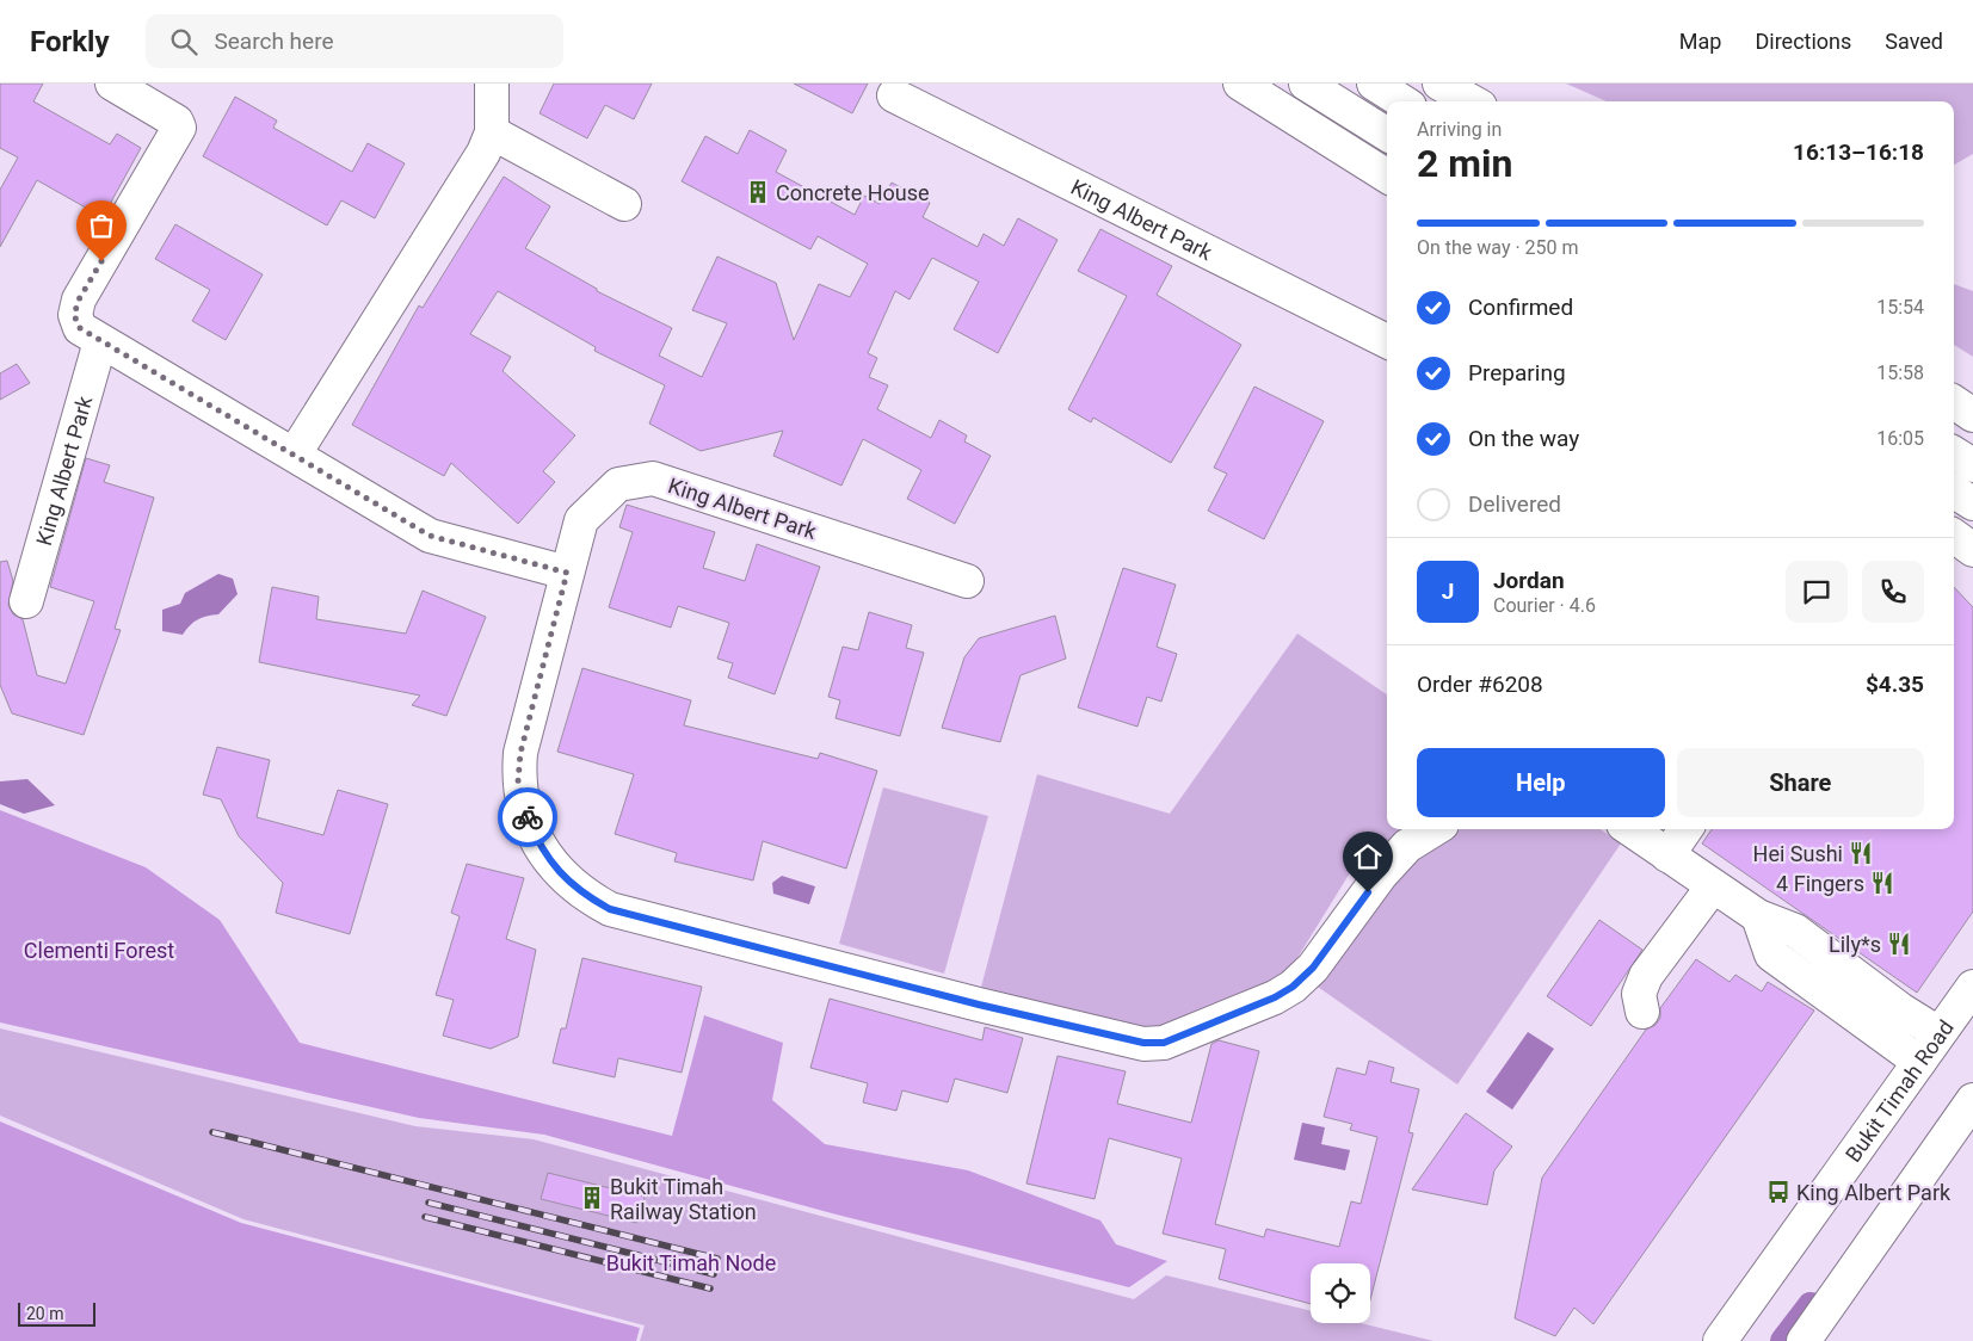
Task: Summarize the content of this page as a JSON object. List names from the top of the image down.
{
  "streets": {
    "main road": ["King Albert Park", "Bukit Timah Road"]
  },
  "parks": ["Clementi Forest", "Bukit Timah Node"],
  "places": {
    "building": ["Concrete House", "Bukit Timah Railway Station"],
    "restaurant": ["Hei Sushi", "4 Fingers", "Lily*s"],
    "bus stop": ["King Albert Park"]
  },
  "scale_bar": "20 m",
  "page": {
    "header": "Forkly",
    "search": "Search here",
    "nav": ["Map", "Directions", "Saved"],
    "heading": ["2 min", "Arriving in", "16:13–16:18"],
    "panel": [
      "Jordan",
      "Courier · 4.6",
      "Order #6208",
      "$4.35"
    ],
    "bar": "On the way · 250 m",
    "list": [
      ["Confirmed", "15:54"],
      ["Preparing", "15:58"],
      ["On the way", "16:05"],
      "Delivered"
    ],
    "round": "J",
    "buttons": ["Help", "Share"],
    "scale": "20 m"
  }
}
